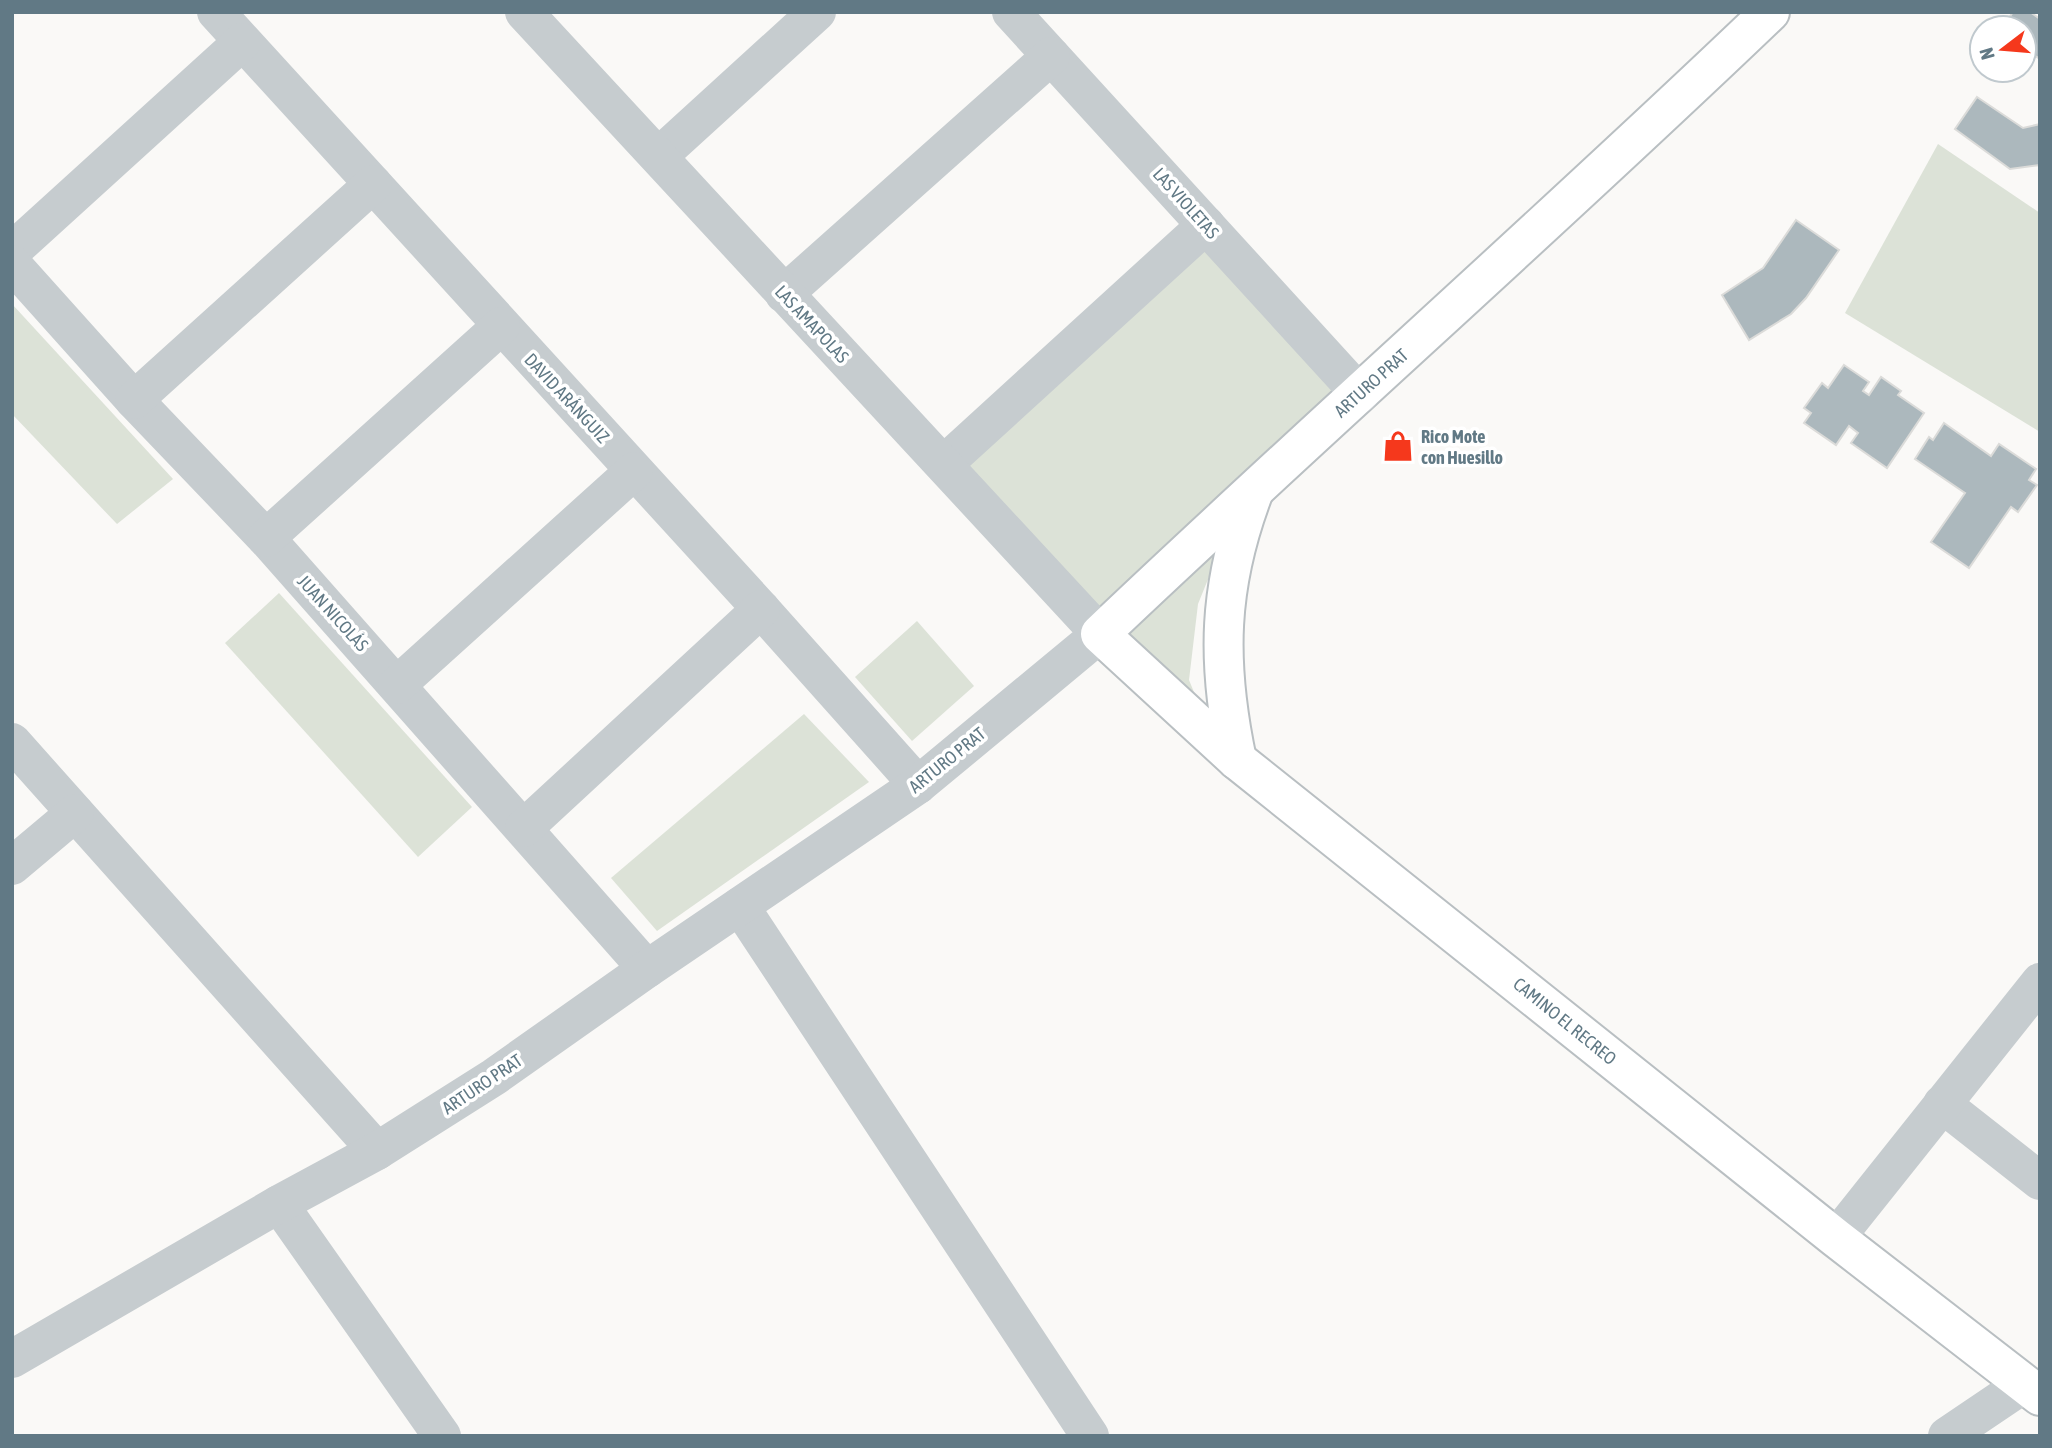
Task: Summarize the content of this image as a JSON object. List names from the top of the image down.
{
  "streets": {
    "main road": ["ARTURO PRAT", "CAMINO EL RECREO"],
    "street": [
      "LAS VIOLETAS",
      "LAS AMAPOLAS",
      "DAVID ARÁNGUIZ",
      "JUAN NICOLÁS"
    ]
  },
  "crossings": [
    ["LAS VIOLETAS", "ARTURO PRAT"],
    ["LAS AMAPOLAS", "ARTURO PRAT"],
    ["LAS AMAPOLAS", "CAMINO EL RECREO"],
    ["ARTURO PRAT", "DAVID ARÁNGUIZ"],
    ["ARTURO PRAT", "JUAN NICOLÁS"],
    ["ARTURO PRAT", "CAMINO EL RECREO"]
  ],
  "places": {
    "shop": ["Rico Mote con Huesillo"]
  },
  "north": "left"
}
